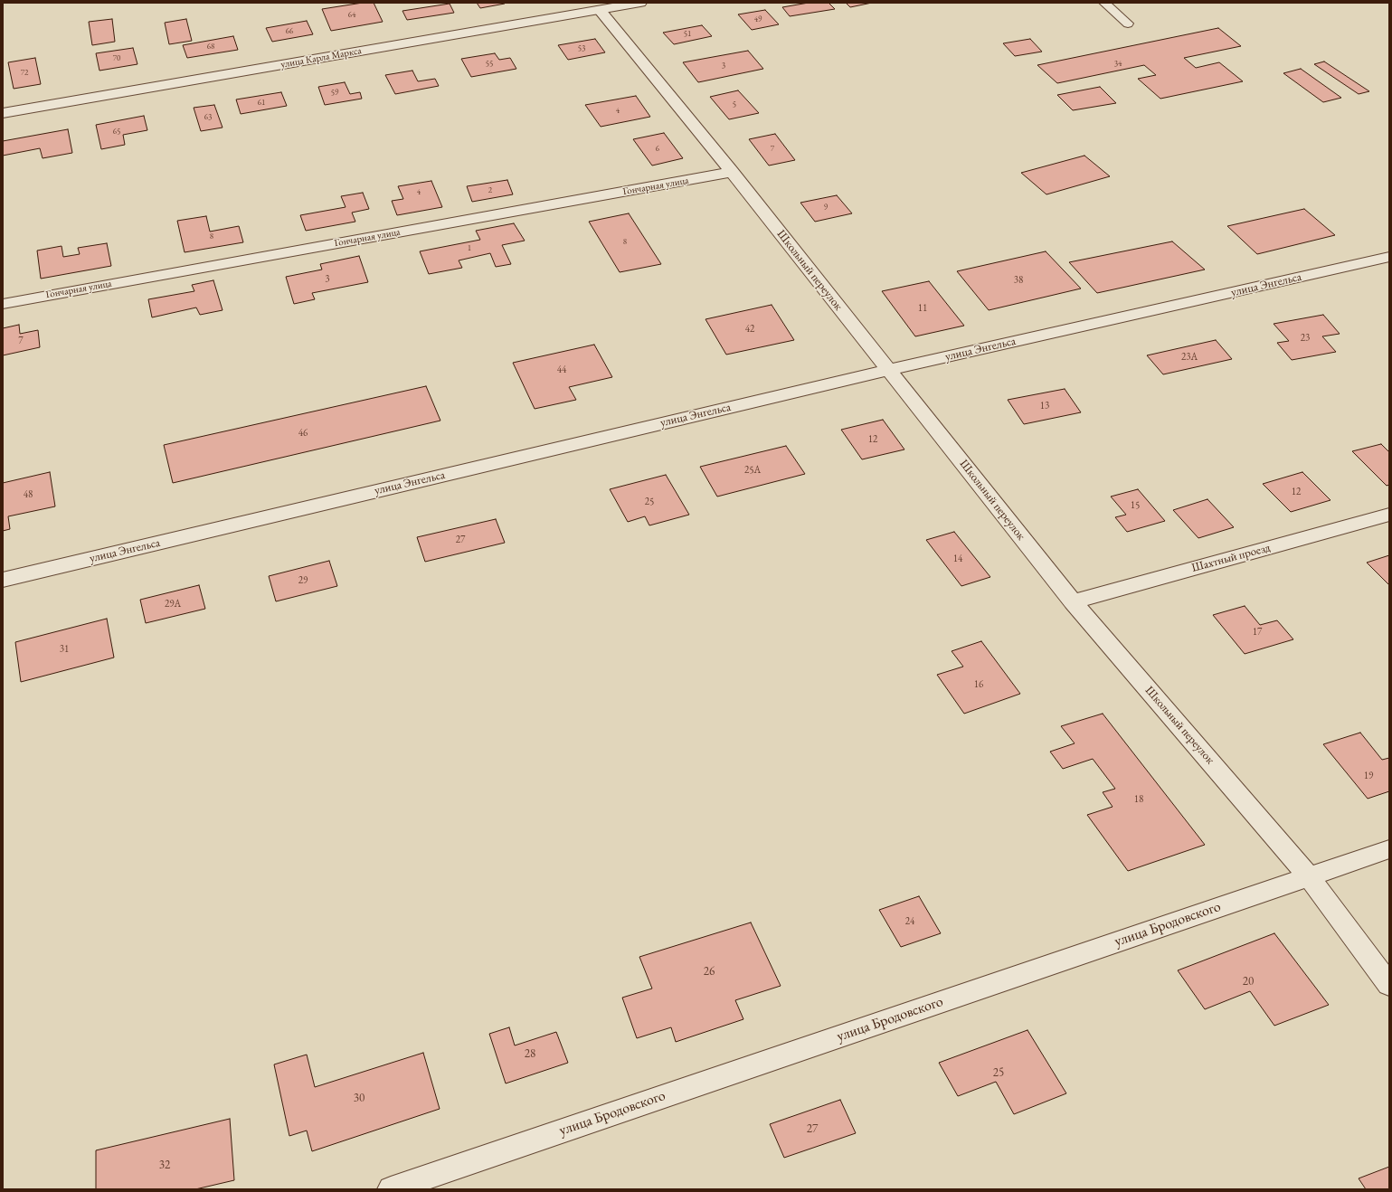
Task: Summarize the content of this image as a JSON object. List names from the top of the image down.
{
  "streets": {
    "street": [
      "улица Карла Маркса",
      "Гончарная улица",
      "Школьный переулок",
      "улица Энгельса",
      "Шахтный проезд",
      "улица Бродовского"
    ]
  },
  "crossings": [
    ["улица Карла Маркса", "Школьный переулок"],
    ["Гончарная улица", "Школьный переулок"],
    ["Школьный переулок", "улица Энгельса"],
    ["Школьный переулок", "Шахтный проезд"],
    ["Школьный переулок", "улица Бродовского"]
  ],
  "house_numbers": [
    "64",
    "49",
    "66",
    "51",
    "68",
    "53",
    "70",
    "55",
    "34",
    "3",
    "72",
    "59",
    "61",
    "5",
    "4",
    "63",
    "65",
    "6",
    "7",
    "2",
    "4",
    "9",
    "8",
    "8",
    "1",
    "3",
    "38",
    "11",
    "42",
    "23",
    "7",
    "23А",
    "44",
    "13",
    "46",
    "12",
    "25А",
    "12",
    "48",
    "25",
    "15",
    "27",
    "14",
    "29",
    "29А",
    "17",
    "31",
    "16",
    "19",
    "18",
    "24",
    "26",
    "20",
    "28",
    "25",
    "30",
    "27",
    "32"
  ]
}
